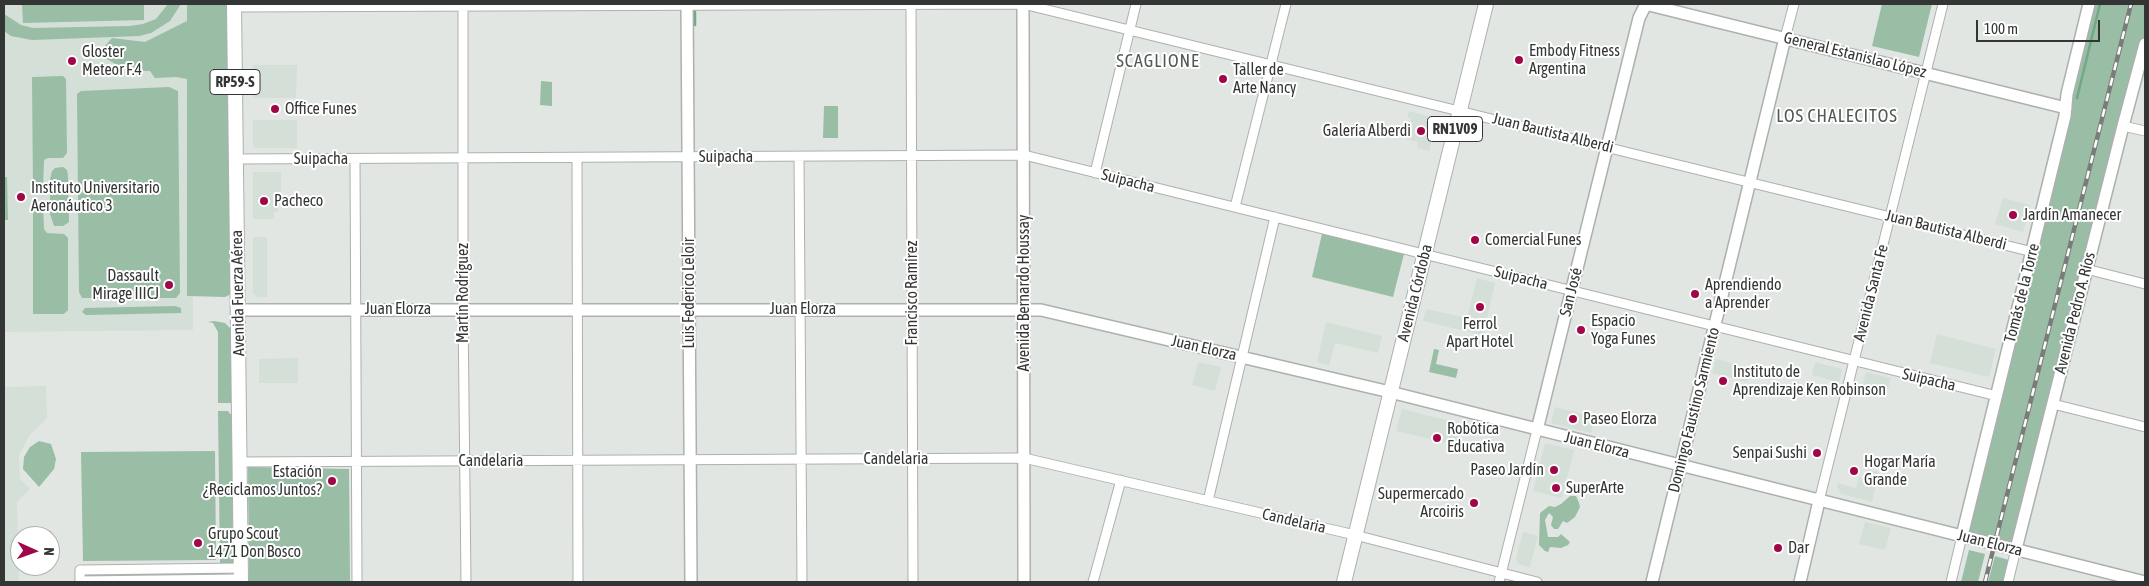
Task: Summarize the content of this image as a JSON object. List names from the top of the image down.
{
  "streets": {
    "main road": [
      "RP59-S",
      "RN1V09",
      "Avenida Fuerza Aérea",
      "Avenida Córdoba"
    ],
    "street": [
      "General Estanislao López",
      "Juan Bautista Alberdi",
      "Suipacha",
      "San José",
      "Martín Rodríguez",
      "Luis Federico Leloir",
      "Francisco Ramírez",
      "Avenida Bernardo Houssay",
      "Avenida Santa Fe",
      "Tomás de la Torre",
      "Juan Elorza",
      "Avenida Pedro A. Ríos",
      "Domingo Faustino Sarmiento",
      "Candelaria"
    ]
  },
  "crossings": [
    ["General Estanislao López", "San José"],
    ["General Estanislao López", "Avenida Santa Fe"],
    ["General Estanislao López", "Tomás de la Torre"],
    ["General Estanislao López", "Domingo Faustino Sarmiento"],
    ["Juan Bautista Alberdi", "San José"],
    ["Juan Bautista Alberdi", "Avenida Fuerza Aérea"],
    ["Juan Bautista Alberdi", "Martín Rodríguez"],
    ["Juan Bautista Alberdi", "Luis Federico Leloir"],
    ["Juan Bautista Alberdi", "Francisco Ramírez"],
    ["Juan Bautista Alberdi", "Avenida Bernardo Houssay"],
    ["Juan Bautista Alberdi", "Avenida Córdoba"],
    ["Juan Bautista Alberdi", "Avenida Santa Fe"],
    ["Juan Bautista Alberdi", "Tomás de la Torre"],
    ["Juan Bautista Alberdi", "Domingo Faustino Sarmiento"],
    ["Suipacha", "San José"],
    ["Suipacha", "Avenida Fuerza Aérea"],
    ["Suipacha", "Martín Rodríguez"],
    ["Suipacha", "Luis Federico Leloir"],
    ["Suipacha", "Francisco Ramírez"],
    ["Suipacha", "Avenida Bernardo Houssay"],
    ["Suipacha", "Avenida Córdoba"],
    ["Suipacha", "Avenida Santa Fe"],
    ["Suipacha", "Tomás de la Torre"],
    ["Suipacha", "Domingo Faustino Sarmiento"],
    ["San José", "Juan Elorza"],
    ["San José", "Candelaria"],
    ["Avenida Fuerza Aérea", "Juan Elorza"],
    ["Avenida Fuerza Aérea", "Candelaria"],
    ["Martín Rodríguez", "Juan Elorza"],
    ["Martín Rodríguez", "Candelaria"],
    ["Luis Federico Leloir", "Juan Elorza"],
    ["Luis Federico Leloir", "Candelaria"],
    ["Francisco Ramírez", "Juan Elorza"],
    ["Francisco Ramírez", "Candelaria"],
    ["Avenida Bernardo Houssay", "Juan Elorza"],
    ["Avenida Bernardo Houssay", "Candelaria"],
    ["Avenida Córdoba", "Juan Elorza"],
    ["Avenida Córdoba", "Candelaria"],
    ["Avenida Santa Fe", "Juan Elorza"],
    ["Tomás de la Torre", "Juan Elorza"],
    ["Juan Elorza", "Avenida Pedro A. Ríos"],
    ["Juan Elorza", "Domingo Faustino Sarmiento"]
  ],
  "districts": ["SCAGLIONE", "LOS CHALECITOS"],
  "places": [
    "Embody Fitness Argentina",
    "Gloster Meteor F.4",
    "Taller de Arte Nancy",
    "Office Funes",
    "Galería Alberdi",
    "Instituto Universitario Aeronáutico 3",
    "Pacheco",
    "Jardín Amanecer",
    "Comercial Funes",
    "Dassault Mirage IIICJ",
    "Aprendiendo a Aprender",
    "Ferrol Apart Hotel",
    "Espacio Yoga Funes",
    "Instituto de Aprendizaje Ken Robinson",
    "Paseo Elorza",
    "Robótica Educativa",
    "Senpai Sushi",
    "Paseo Jardín",
    "Hogar María Grande",
    "Estación ¿Reciclamos Juntos?",
    "SuperArte",
    "Supermercado Arcoiris",
    "Grupo Scout 1471 Don Bosco",
    "Dar"
  ],
  "scale_bar": "100 m",
  "north": "right"
}
